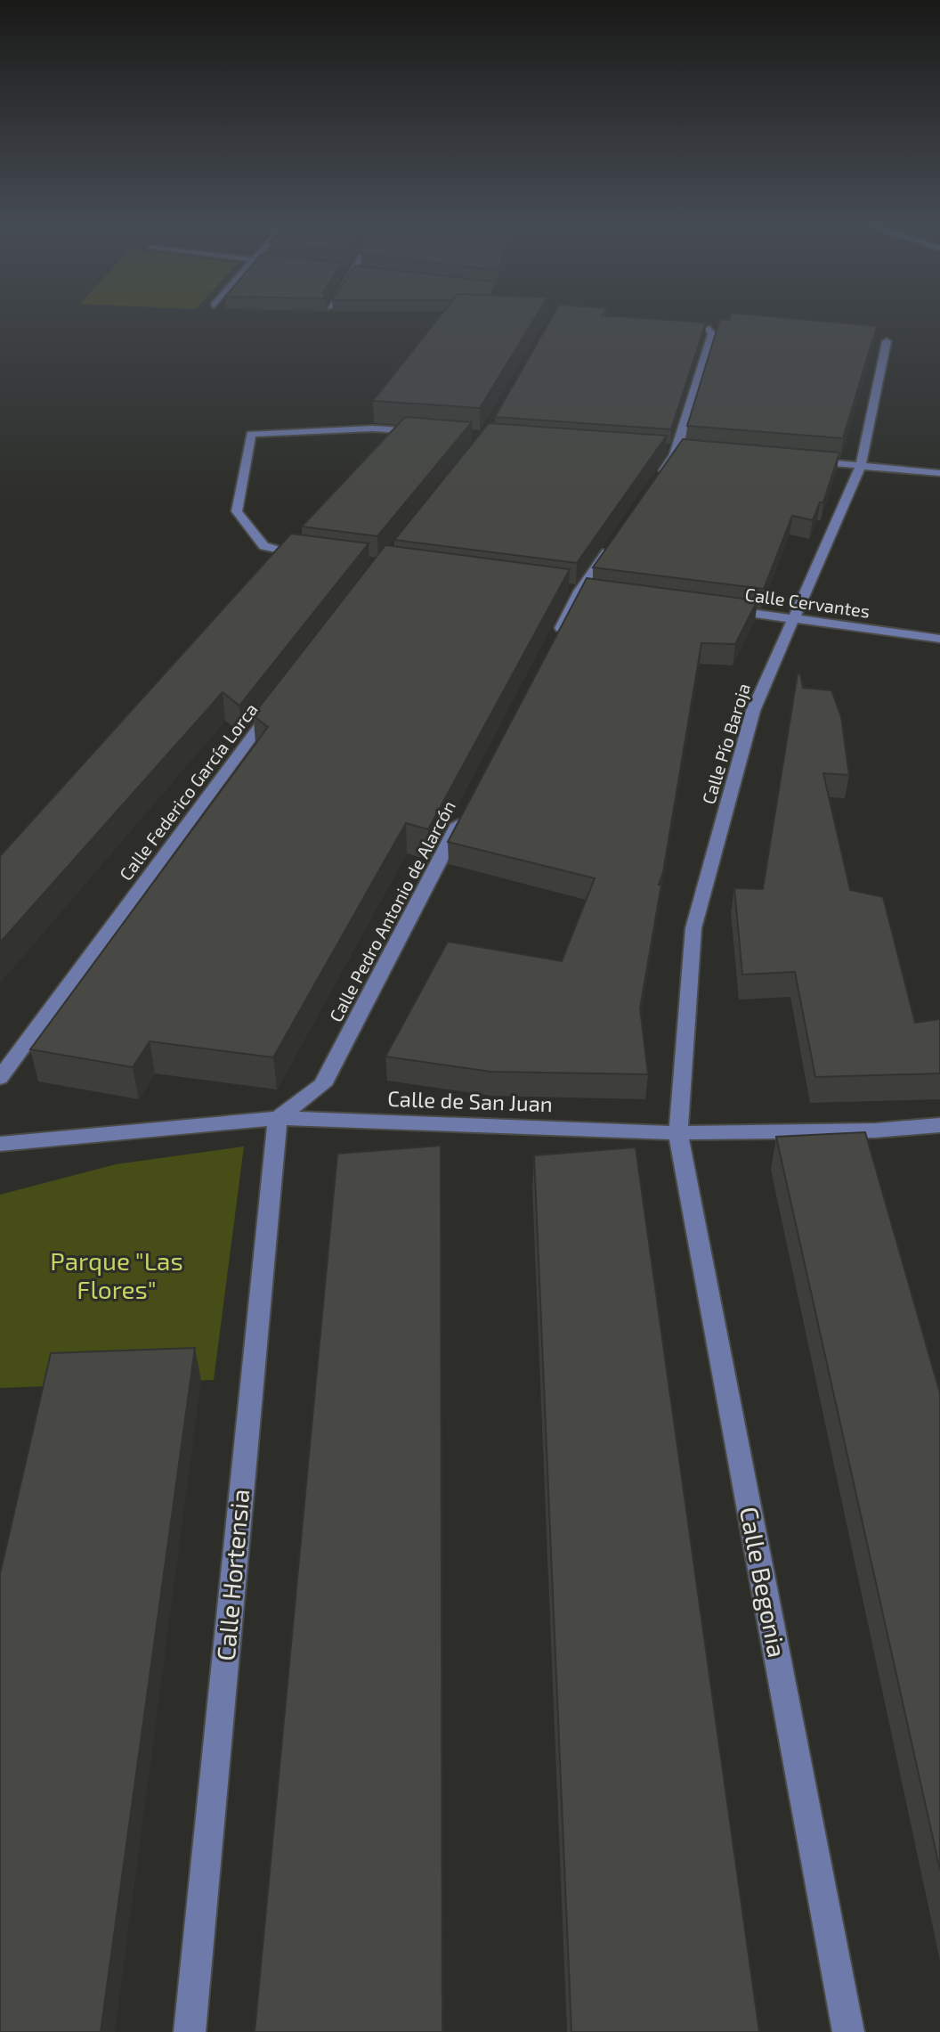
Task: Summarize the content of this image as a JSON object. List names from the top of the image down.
{
  "streets": {
    "street": [
      "Calle Cervantes",
      "Calle Pío Baroja",
      "Calle Federico García Lorca",
      "Calle Pedro Antonio de Alarcón",
      "Calle de San Juan",
      "Calle Hortensia",
      "Calle Begonia"
    ]
  },
  "crossings": [
    ["Calle Cervantes", "Calle Pío Baroja"],
    ["Calle Pío Baroja", "Calle de San Juan"],
    ["Calle Pío Baroja", "Calle Begonia"],
    ["Calle Pedro Antonio de Alarcón", "Calle de San Juan"],
    ["Calle Pedro Antonio de Alarcón", "Calle Hortensia"],
    ["Calle de San Juan", "Calle Hortensia"],
    ["Calle de San Juan", "Calle Begonia"]
  ],
  "parks": ["Parque \"Las Flores\""]
}
